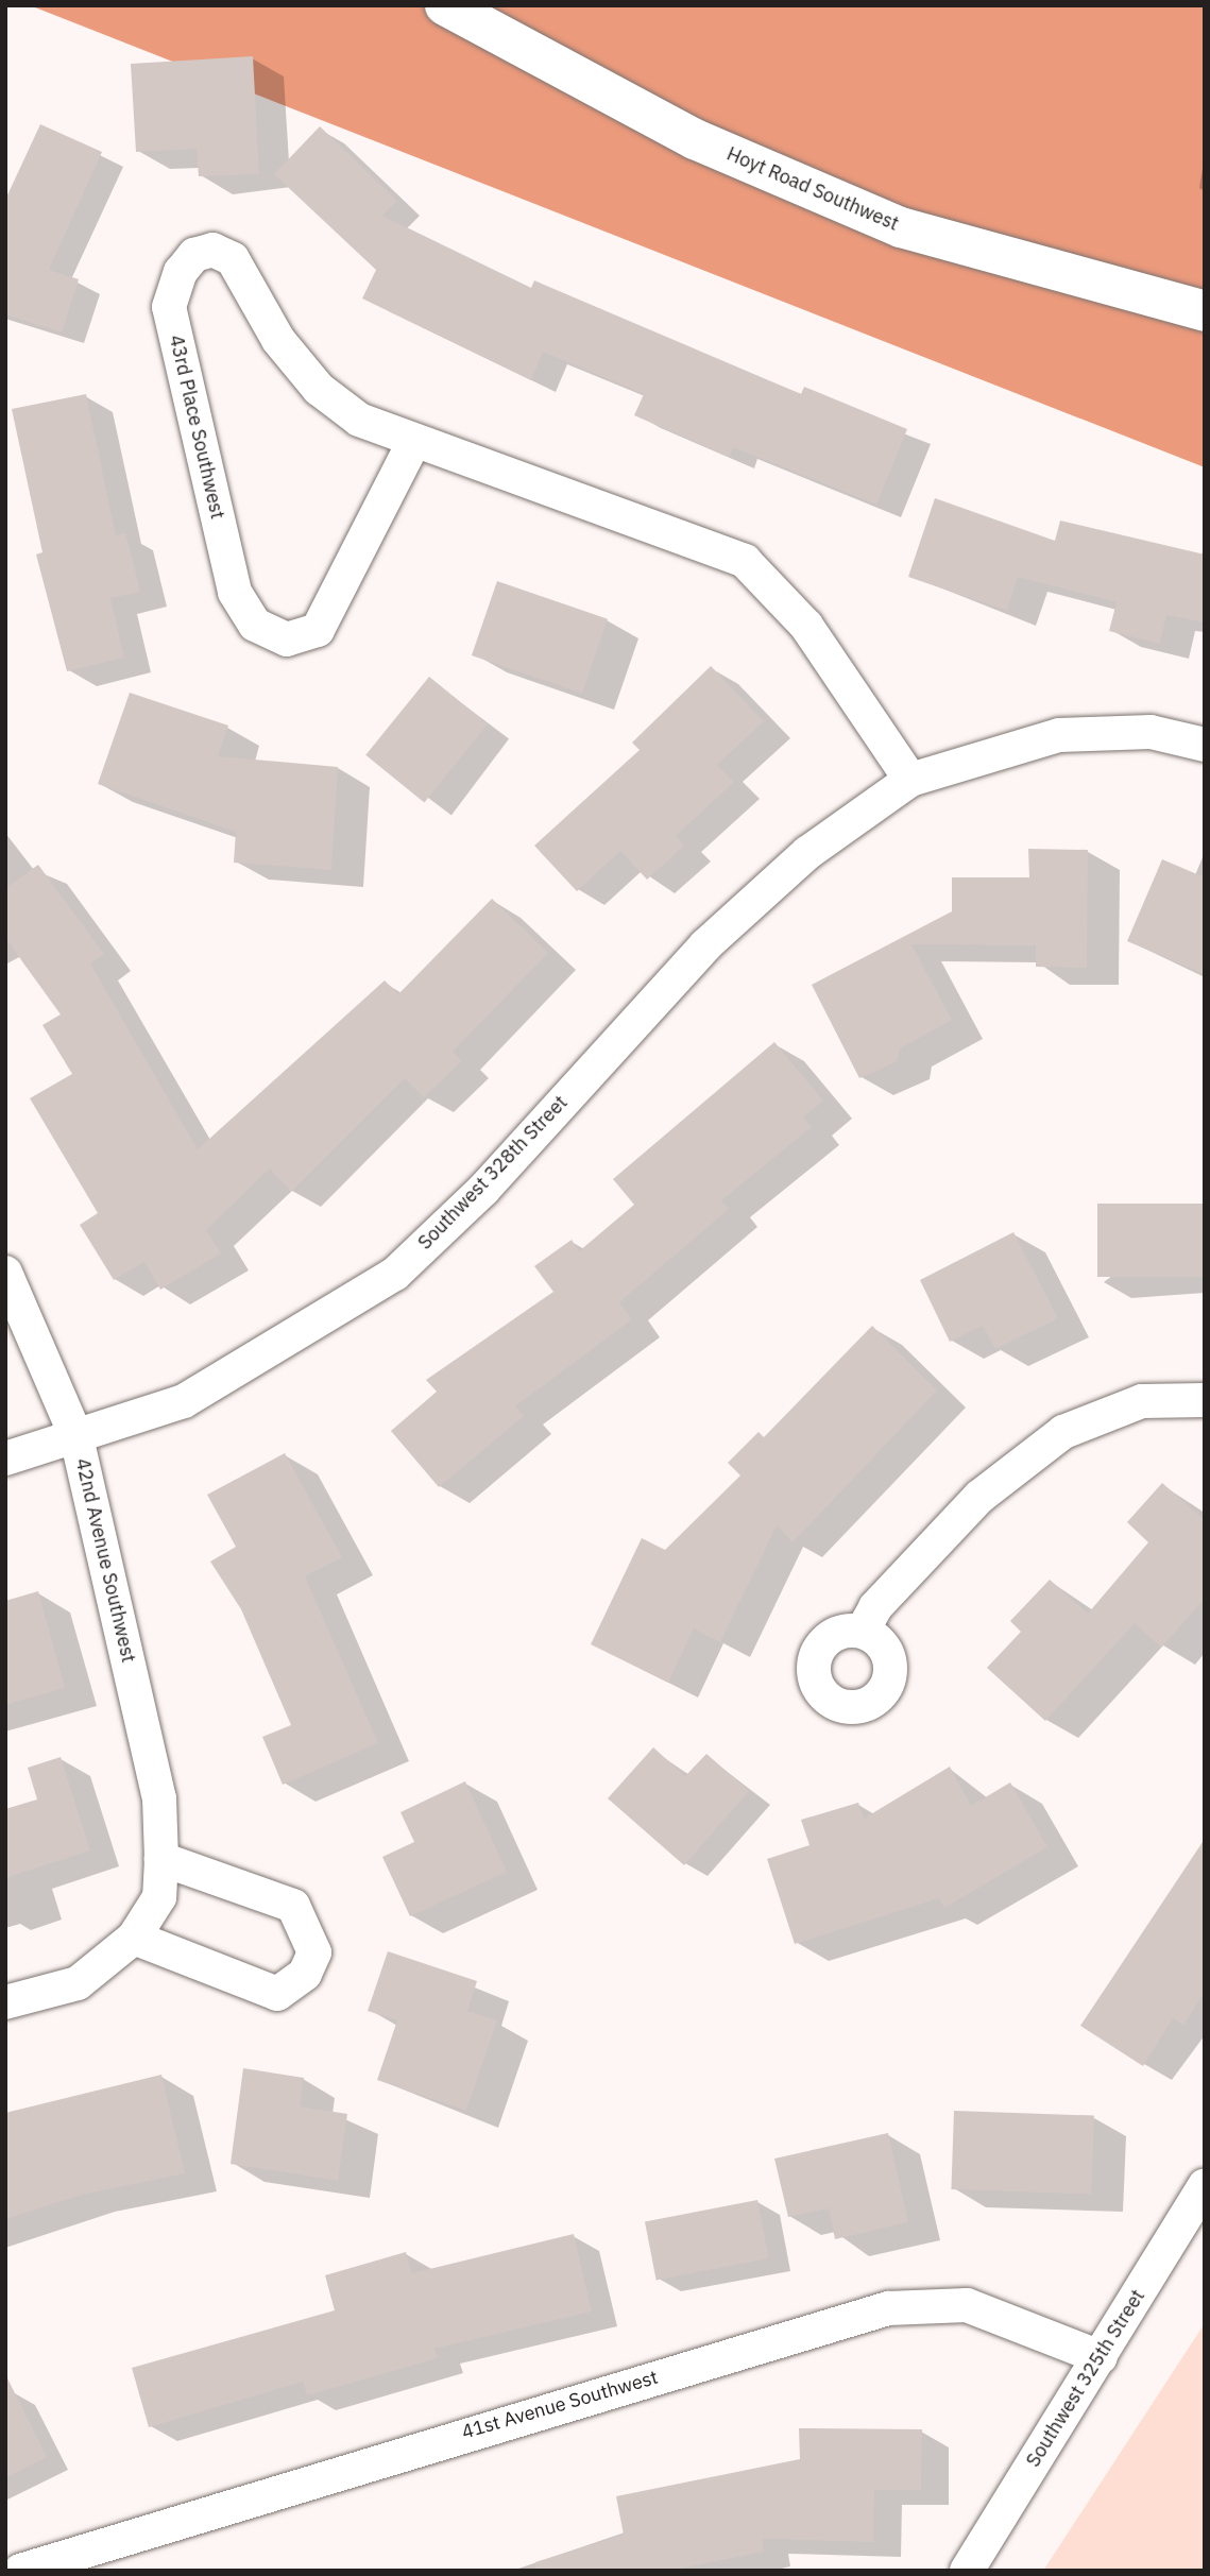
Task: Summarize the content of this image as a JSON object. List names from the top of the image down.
{
  "streets": {
    "main road": ["Hoyt Road Southwest"],
    "street": [
      "43rd Place Southwest",
      "Southwest 328th Street",
      "42nd Avenue Southwest",
      "Southwest 325th Street",
      "41st Avenue Southwest"
    ]
  },
  "crossings": [
    ["43rd Place Southwest", "Southwest 328th Street"],
    ["Southwest 328th Street", "42nd Avenue Southwest"],
    ["Southwest 325th Street", "41st Avenue Southwest"]
  ]
}
